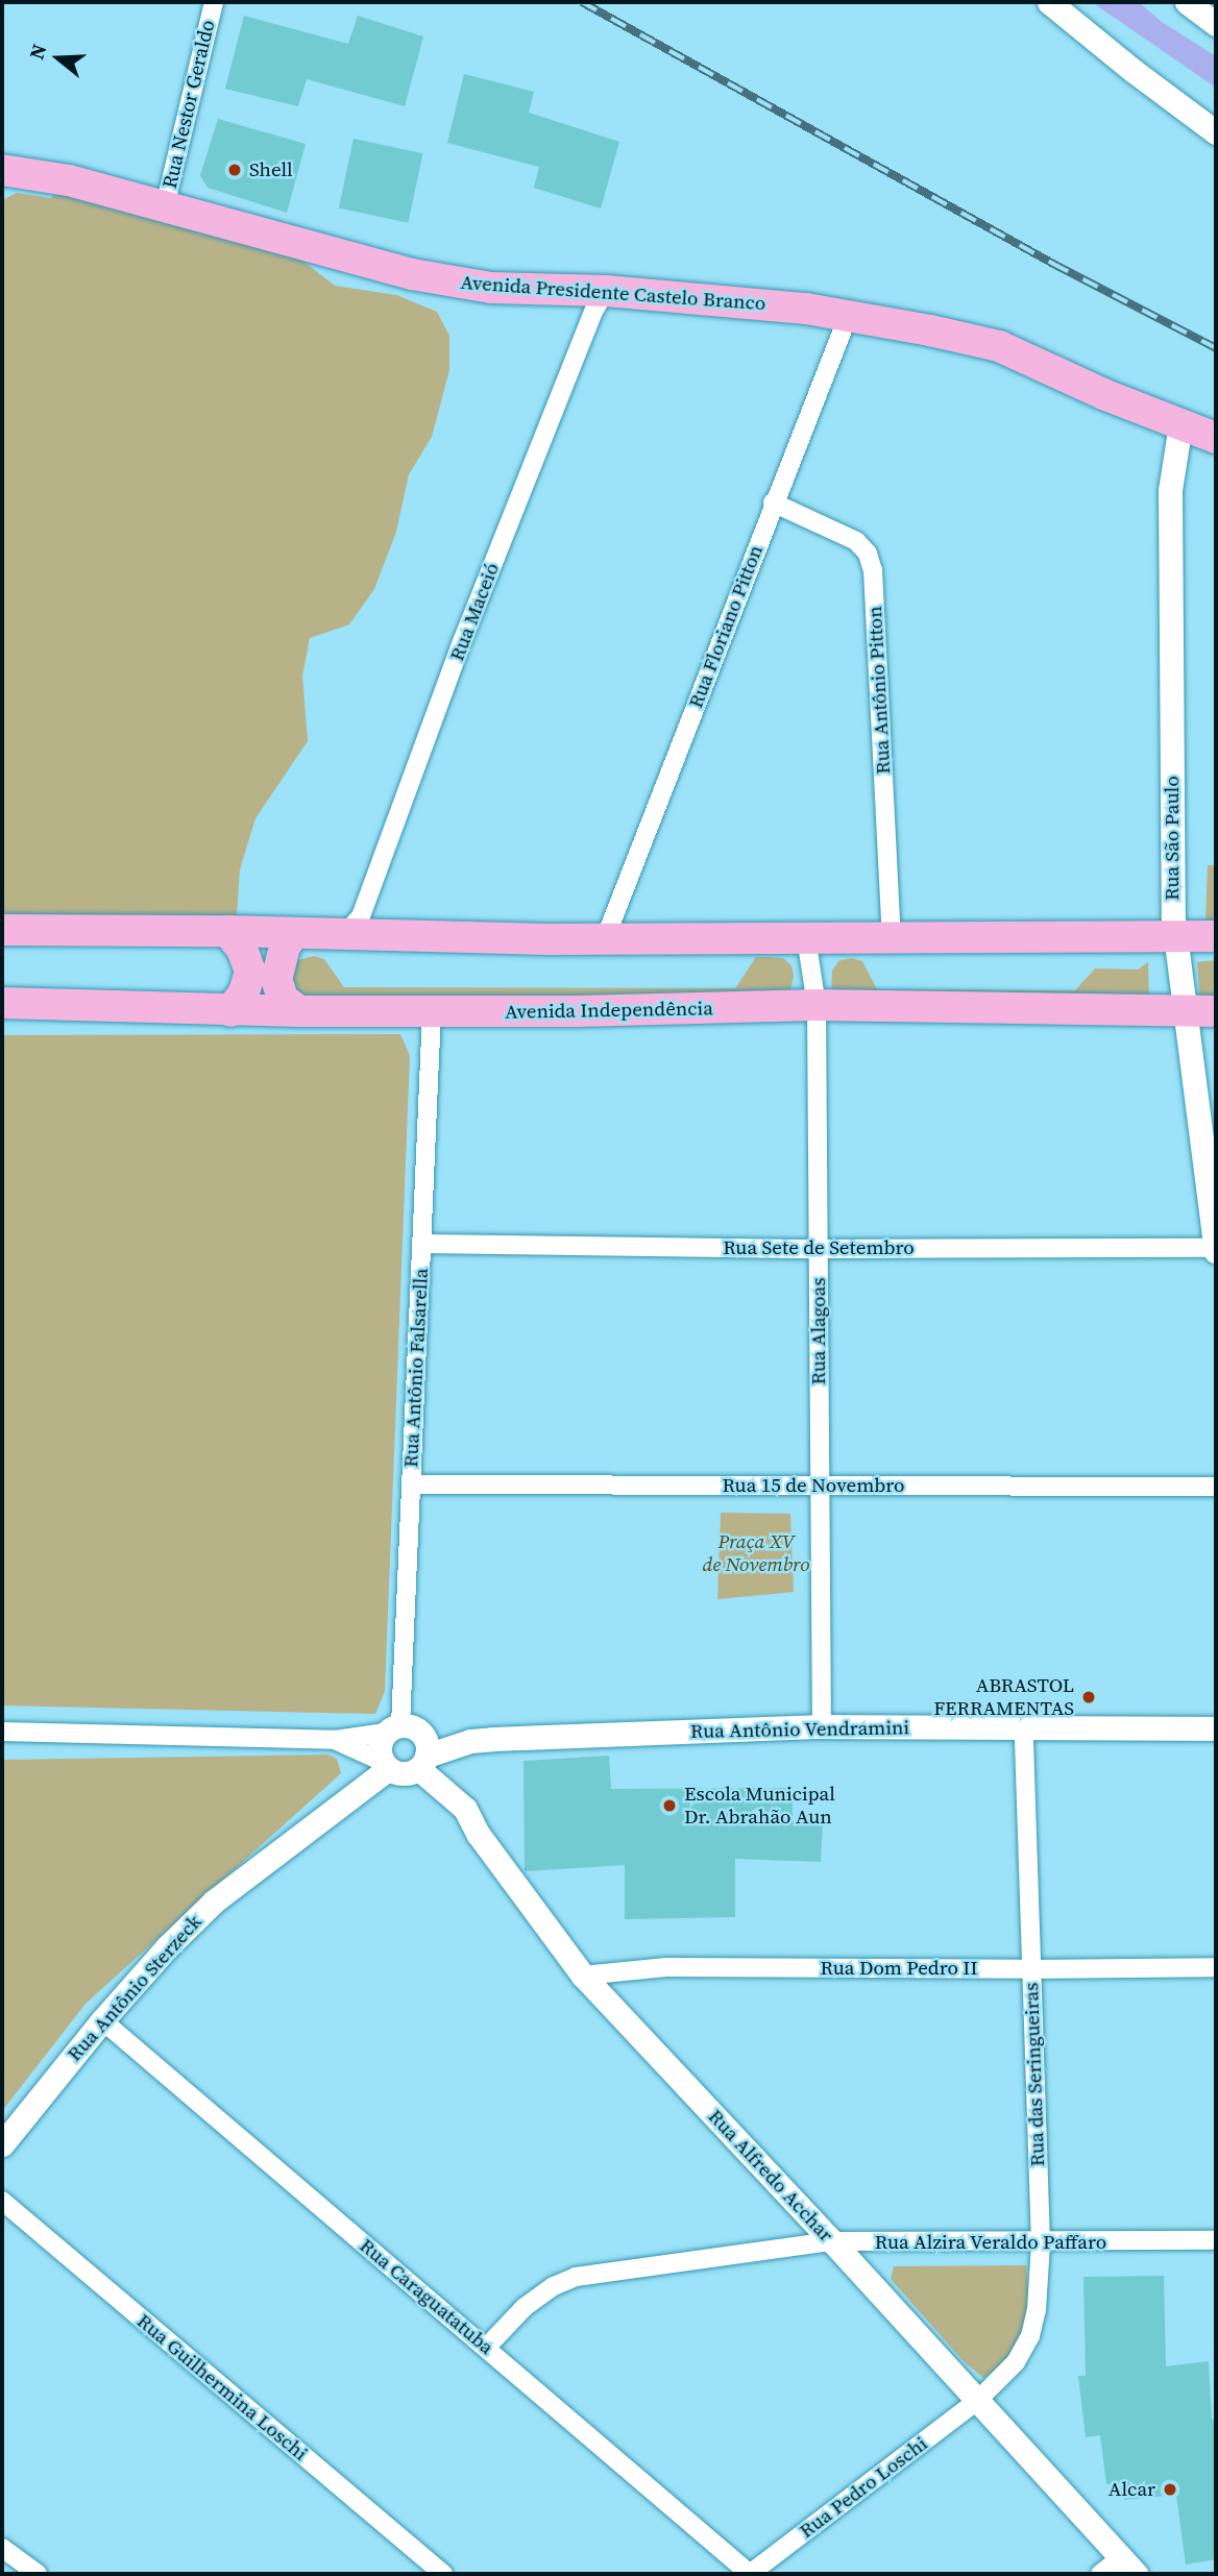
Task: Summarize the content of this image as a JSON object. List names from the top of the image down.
{
  "streets": {
    "main road": ["Avenida Presidente Castelo Branco", "Avenida Independência"],
    "street": [
      "Rua Nestor Geraldo",
      "Rua Maceió",
      "Rua Floriano Pitton",
      "Rua Antônio Pitton",
      "Rua São Paulo",
      "Rua Sete de Setembro",
      "Rua Alagoas",
      "Rua Antônio Falsarella",
      "Rua 15 de Novembro",
      "Rua Antônio Vendramini",
      "Rua Dom Pedro II",
      "Rua Antônio Sterzeck",
      "Rua das Seringueiras",
      "Rua Alfredo Acchar",
      "Rua Alzira Veraldo Paffaro",
      "Rua Caraguatatuba",
      "Rua Guilhermina Loschi",
      "Rua Pedro Loschi"
    ]
  },
  "crossings": [
    ["Rua Nestor Geraldo", "Avenida Presidente Castelo Branco"],
    ["Avenida Presidente Castelo Branco", "Rua Maceió"],
    ["Avenida Presidente Castelo Branco", "Rua Floriano Pitton"],
    ["Avenida Presidente Castelo Branco", "Rua São Paulo"],
    ["Rua Floriano Pitton", "Rua Antônio Pitton"],
    ["Rua São Paulo", "Avenida Independência"],
    ["Rua São Paulo", "Rua Sete de Setembro"],
    ["Avenida Independência", "Rua Alagoas"],
    ["Avenida Independência", "Rua Antônio Falsarella"],
    ["Rua Sete de Setembro", "Rua Alagoas"],
    ["Rua Sete de Setembro", "Rua Antônio Falsarella"],
    ["Rua Alagoas", "Rua 15 de Novembro"],
    ["Rua Alagoas", "Rua Antônio Vendramini"],
    ["Rua Antônio Falsarella", "Rua 15 de Novembro"],
    ["Rua Antônio Falsarella", "Rua Antônio Vendramini"],
    ["Rua Antônio Falsarella", "Rua Antônio Sterzeck"],
    ["Rua Antônio Falsarella", "Rua Alfredo Acchar"],
    ["Rua Antônio Vendramini", "Rua Antônio Sterzeck"],
    ["Rua Antônio Vendramini", "Rua das Seringueiras"],
    ["Rua Antônio Vendramini", "Rua Alfredo Acchar"],
    ["Rua Dom Pedro II", "Rua das Seringueiras"],
    ["Rua Dom Pedro II", "Rua Alfredo Acchar"],
    ["Rua Antônio Sterzeck", "Rua Alfredo Acchar"],
    ["Rua Antônio Sterzeck", "Rua Caraguatatuba"],
    ["Rua das Seringueiras", "Rua Alfredo Acchar"],
    ["Rua das Seringueiras", "Rua Alzira Veraldo Paffaro"],
    ["Rua das Seringueiras", "Rua Pedro Loschi"],
    ["Rua Alfredo Acchar", "Rua Alzira Veraldo Paffaro"],
    ["Rua Alfredo Acchar", "Rua Pedro Loschi"],
    ["Rua Alzira Veraldo Paffaro", "Rua Caraguatatuba"],
    ["Rua Caraguatatuba", "Rua Pedro Loschi"]
  ],
  "parks": ["Praça XV de Novembro"],
  "places": [
    "Shell",
    "ABRASTOL FERRAMENTAS",
    "Escola Municipal Dr. Abrahão Aun",
    "Alcar"
  ],
  "north": "left"
}
